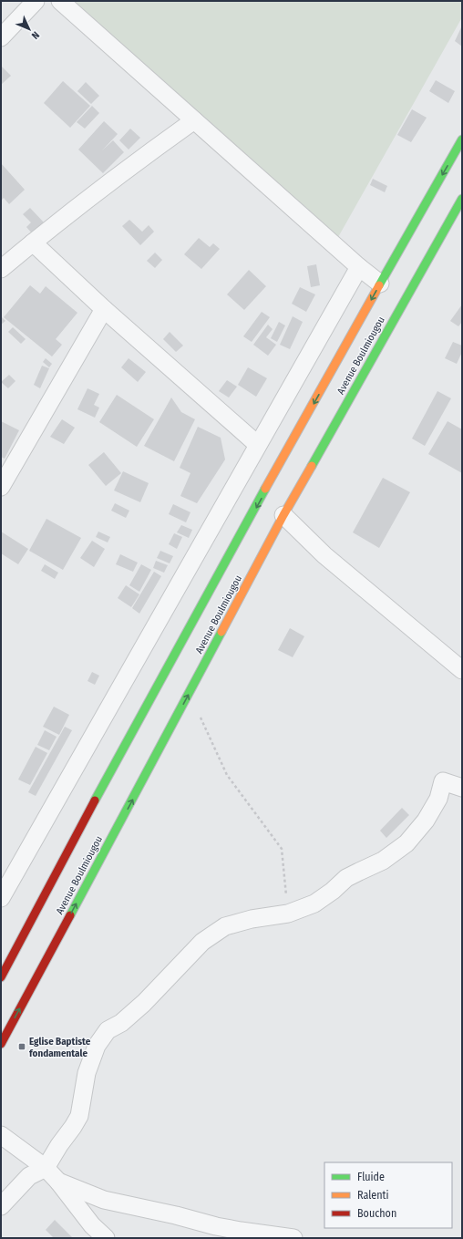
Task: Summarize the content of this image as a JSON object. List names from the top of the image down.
{
  "streets": {
    "highway": ["Avenue Boulmiougou"]
  },
  "places": {
    "transit": ["Eglise Baptiste fondamentale"]
  },
  "legend": ["Fluide", "Ralenti", "Bouchon"],
  "north": "bottom right"
}
